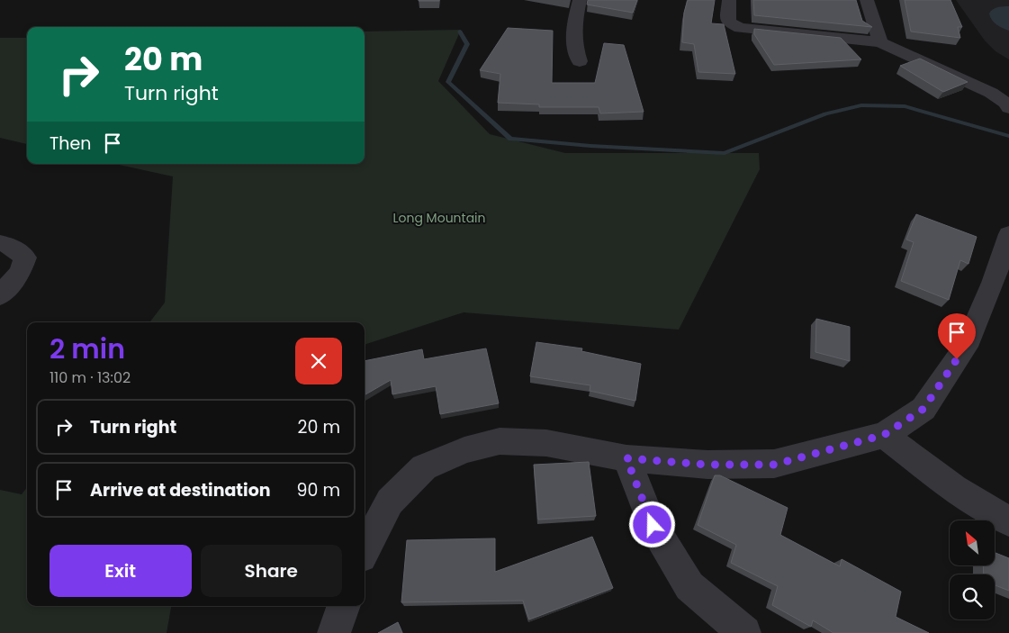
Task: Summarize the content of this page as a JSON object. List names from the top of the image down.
{
  "parks": ["Long Mountain"],
  "north": "top left",
  "page": {
    "turn": ["20 m", "Turn right"],
    "then": "Then",
    "heading": ["2 min", "110 m · 13:02"],
    "list": [
      {
        "name": "Turn right",
        "value": "20 m"
      },
      {
        "name": "Arrive at destination",
        "value": "90 m"
      }
    ],
    "buttons": ["Exit", "Share"]
  }
}
